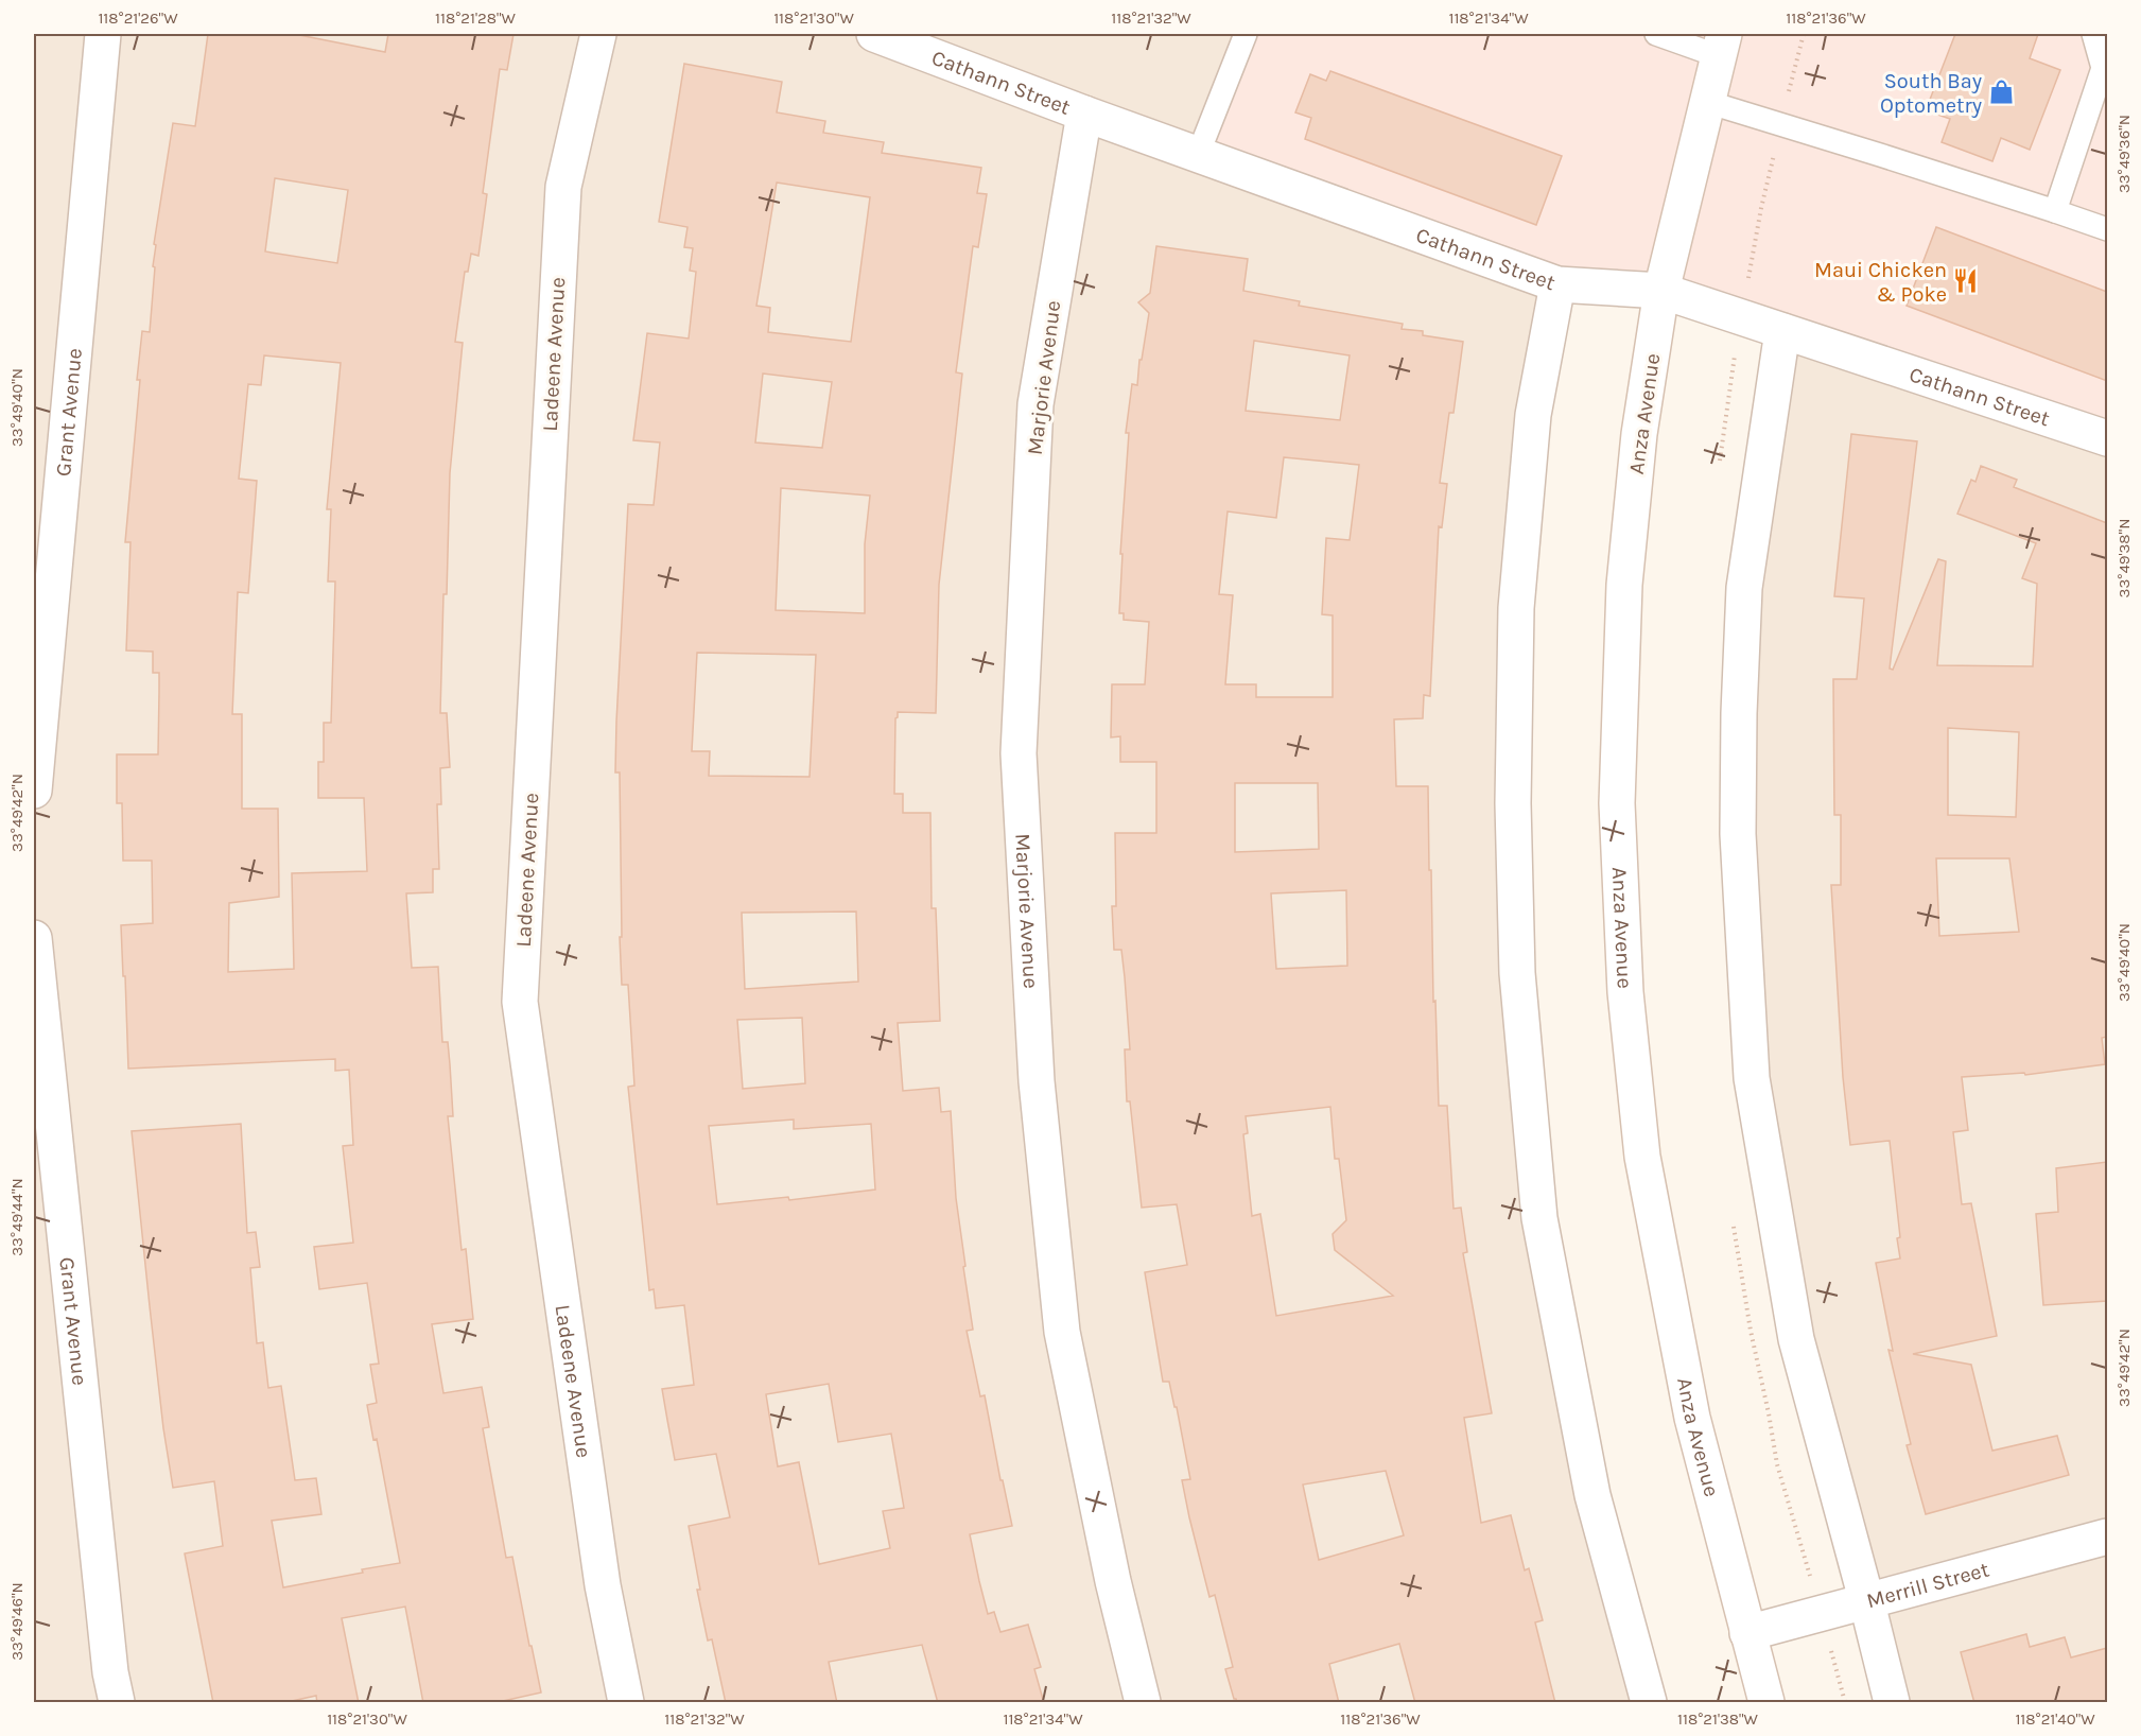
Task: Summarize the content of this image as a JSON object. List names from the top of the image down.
{
  "streets": {
    "street": [
      "Cathann Street",
      "Ladeene Avenue",
      "Marjorie Avenue",
      "Grant Avenue",
      "Anza Avenue",
      "Merrill Street"
    ]
  },
  "crossings": [
    ["Cathann Street", "Marjorie Avenue"],
    ["Cathann Street", "Anza Avenue"],
    ["Anza Avenue", "Merrill Street"]
  ],
  "places": {
    "shop": ["South Bay Optometry"],
    "restaurant": ["Maui Chicken & Poke"]
  },
  "coordinates": [
    "118°21'26\"W",
    "118°21'28\"W",
    "118°21'30\"W",
    "118°21'32\"W",
    "118°21'34\"W",
    "118°21'36\"W",
    "33°49'36\"N",
    "33°49'40\"N",
    "33°49'38\"N",
    "33°49'42\"N",
    "33°49'44\"N",
    "33°49'46\"N",
    "118°21'38\"W",
    "118°21'40\"W"
  ]
}
